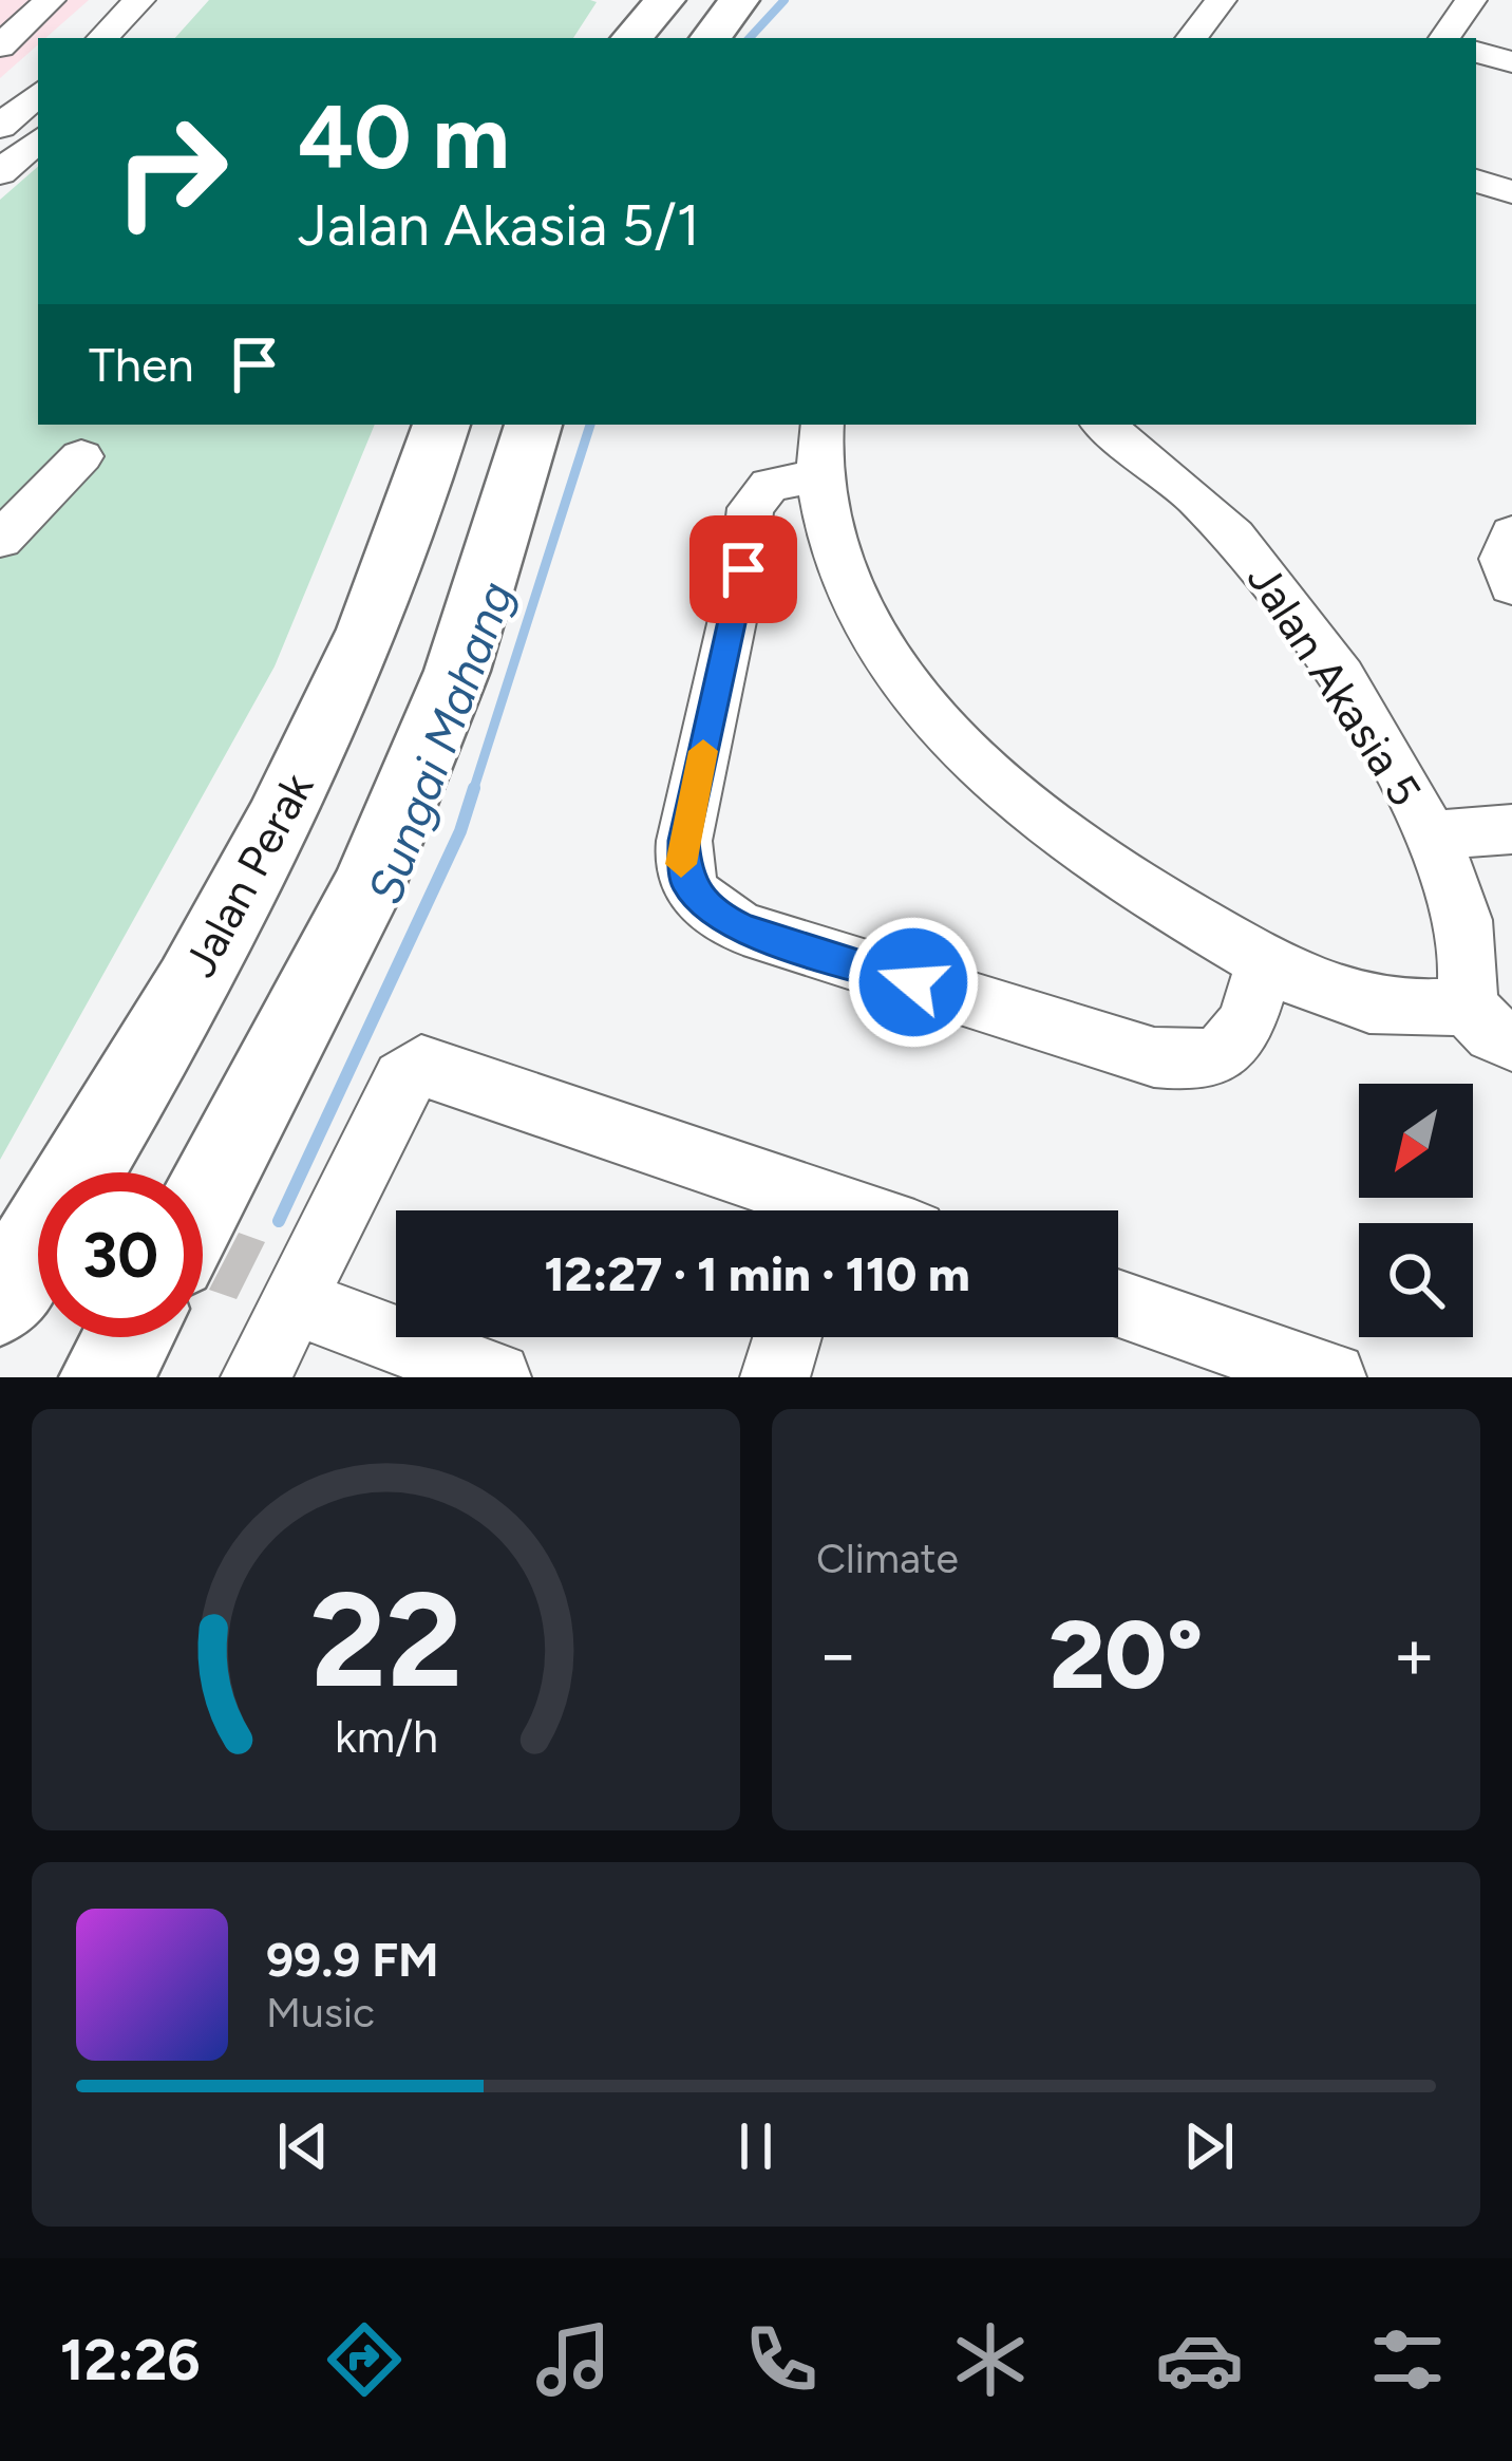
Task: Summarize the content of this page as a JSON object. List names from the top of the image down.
{
  "streets": {
    "main road": ["Jalan Perak"],
    "street": ["Jalan Akasia 5"]
  },
  "water": ["Sungai Mahang"],
  "north": "bottom left",
  "page": {
    "turn": ["40 m", "Jalan Akasia 5/1"],
    "then": "Then",
    "limit": "30",
    "trip": "12:27 · 1 min · 110 m",
    "tile": "Climate",
    "heat": ["−", "20°", "+"],
    "song": ["99.9 FM", "Music"],
    "tabs": "12:26",
    "gauge": ["22", "km/h"]
  }
}
